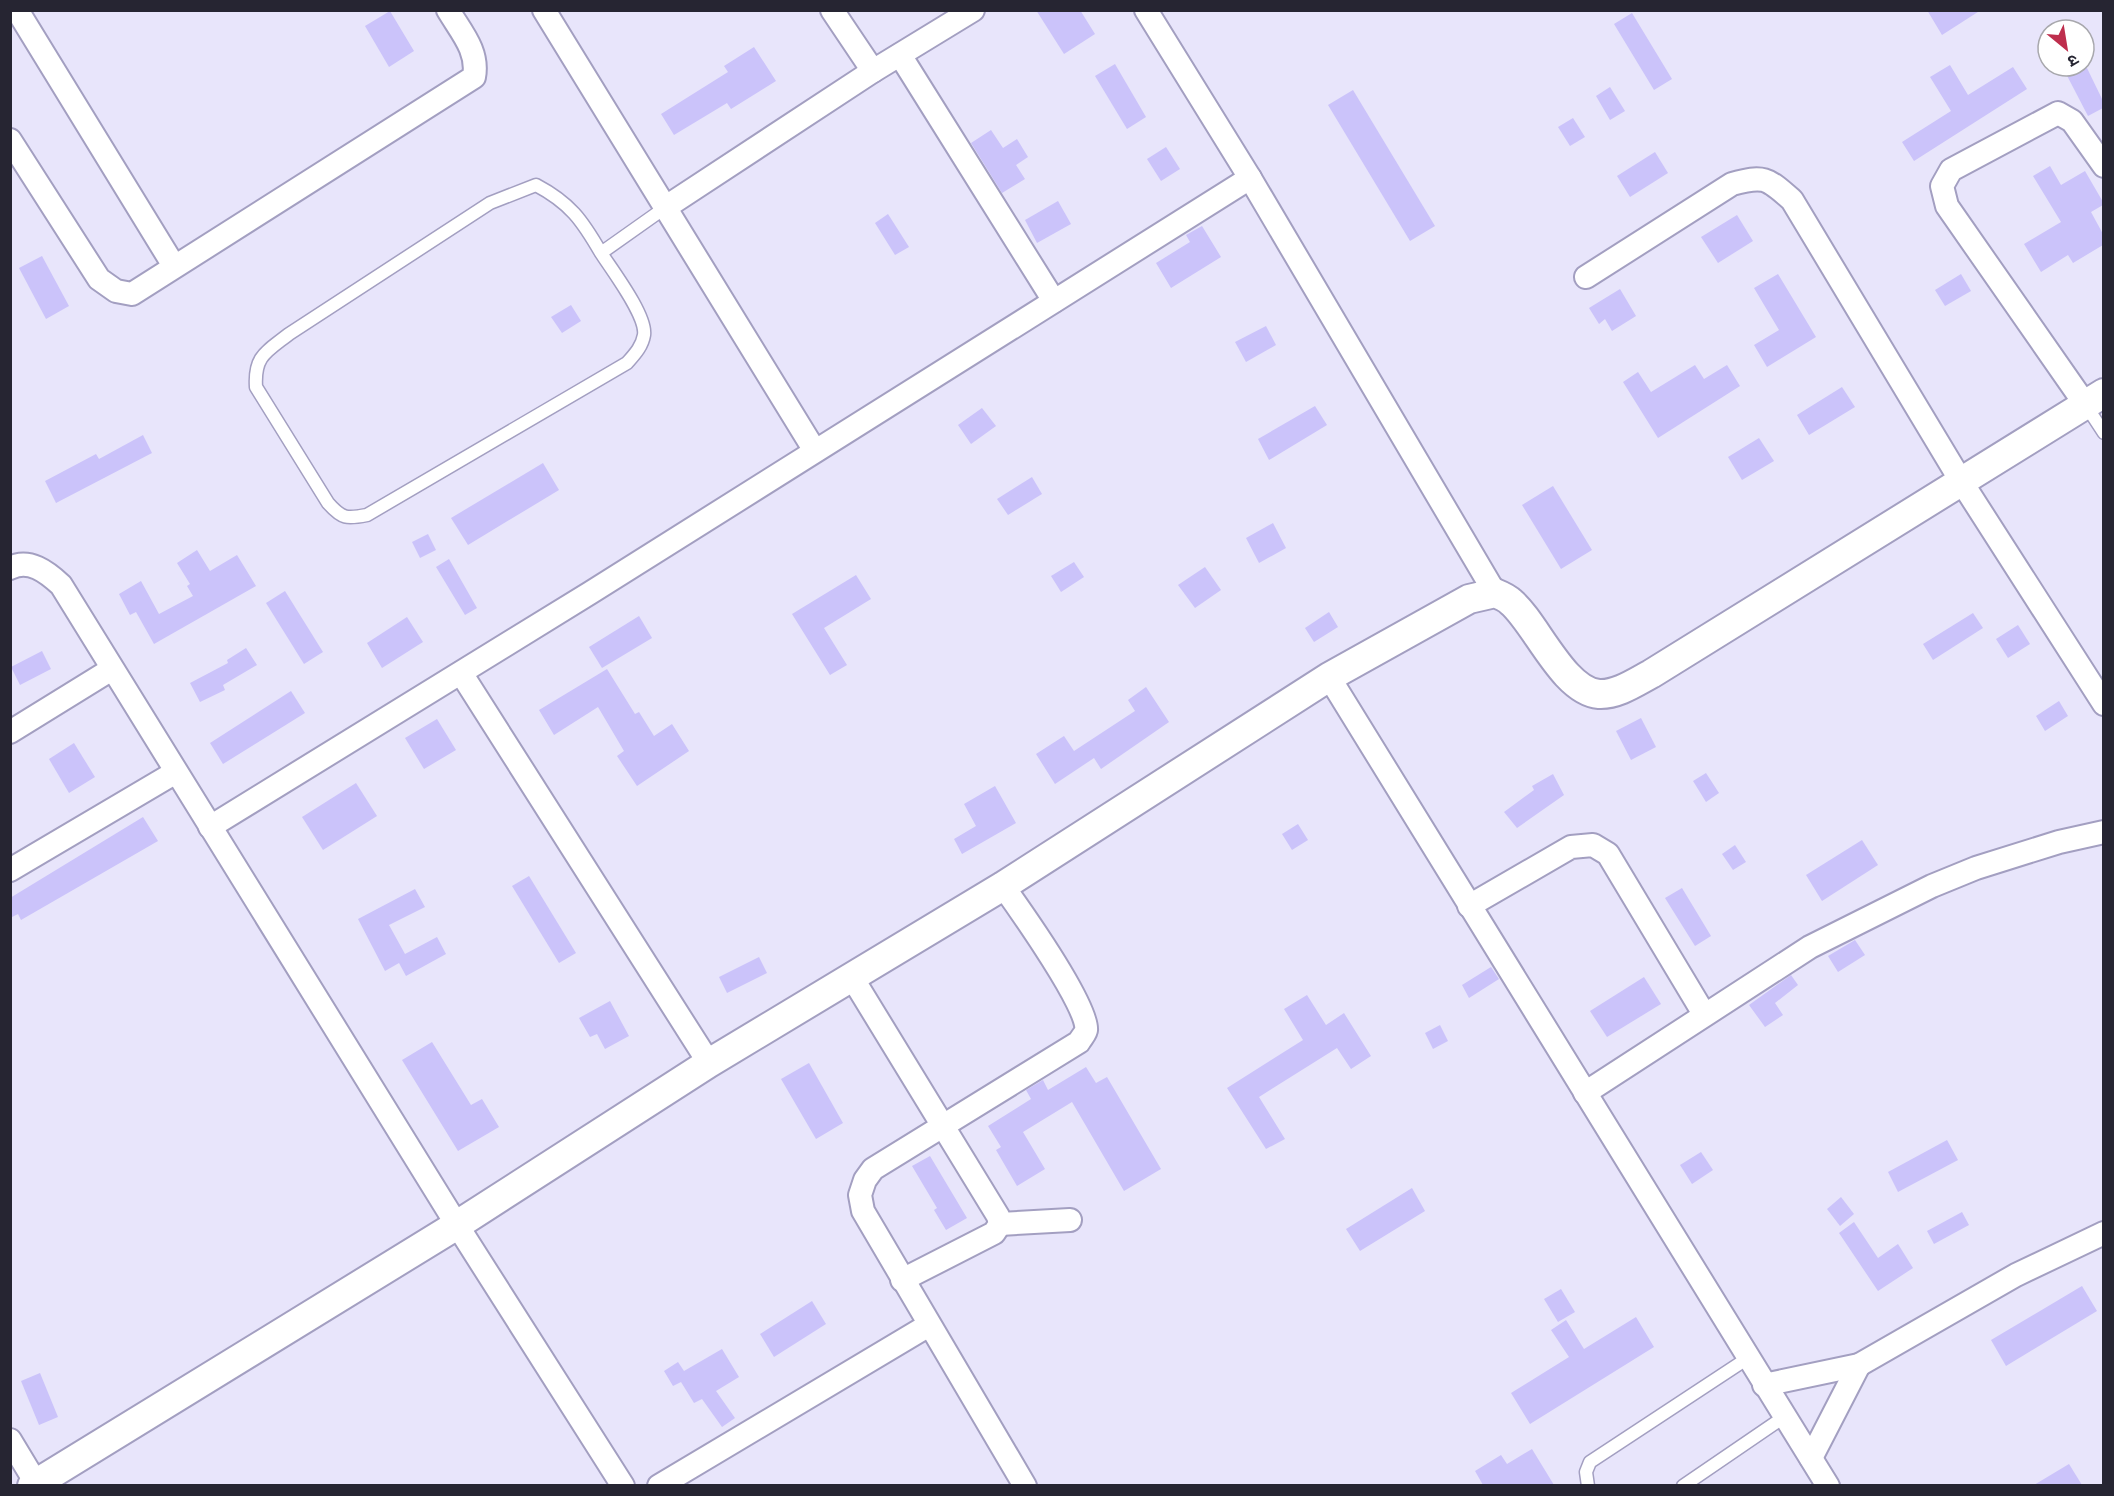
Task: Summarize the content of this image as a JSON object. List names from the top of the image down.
{
  "north": "bottom right"
}
